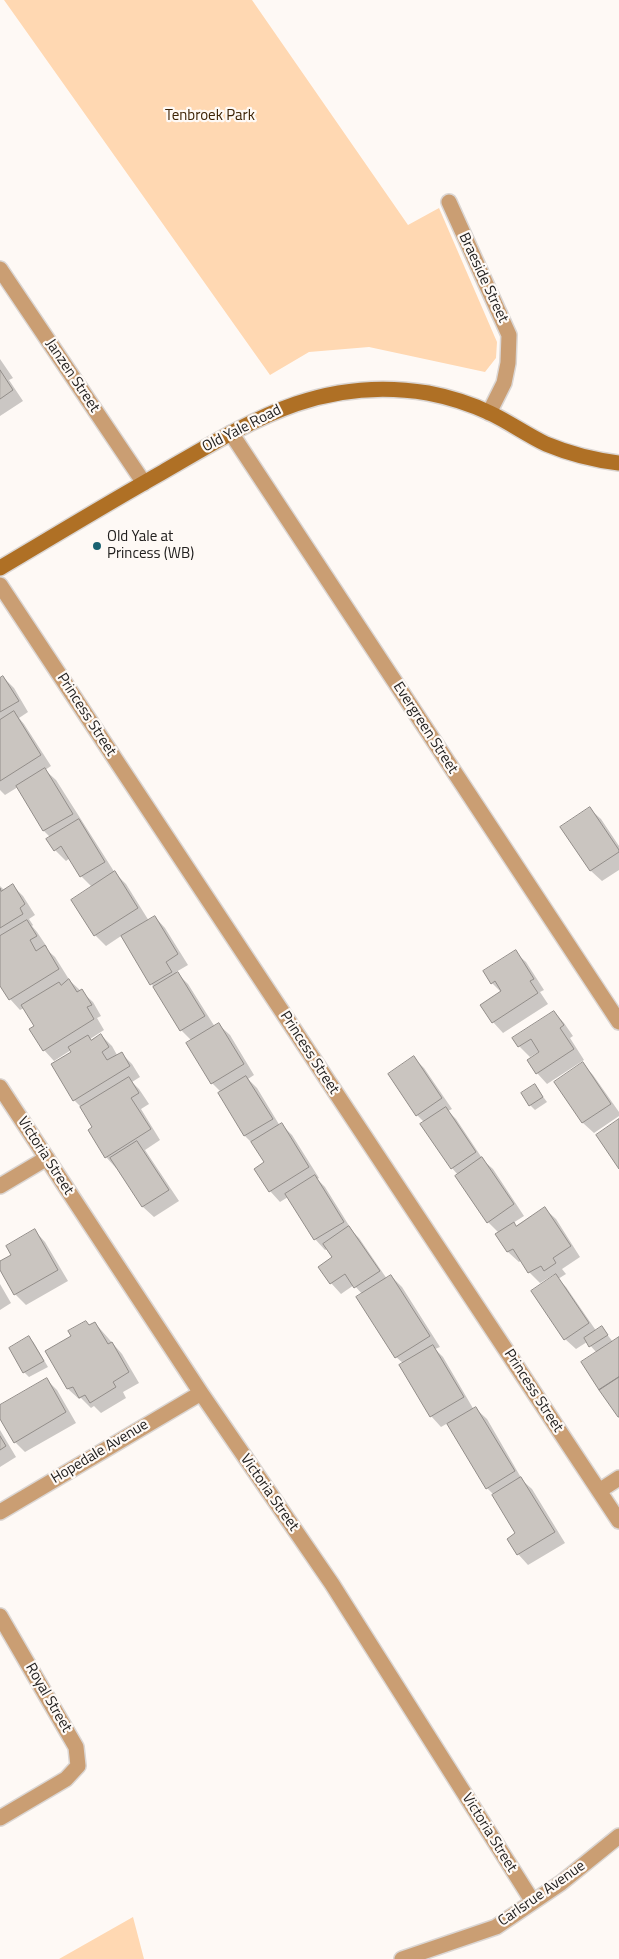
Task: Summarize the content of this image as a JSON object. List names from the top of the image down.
{
  "streets": {
    "street": [
      "Braeside Street",
      "Janzen Street",
      "Old Yale Road",
      "Princess Street",
      "Evergreen Street",
      "Victoria Street",
      "Hopedale Avenue",
      "Royal Street",
      "Carlsrue Avenue"
    ]
  },
  "crossings": [
    ["Braeside Street", "Old Yale Road"],
    ["Janzen Street", "Old Yale Road"],
    ["Old Yale Road", "Evergreen Street"],
    ["Victoria Street", "Hopedale Avenue"],
    ["Victoria Street", "Carlsrue Avenue"]
  ],
  "parks": ["Tenbroek Park"],
  "places": ["Old Yale at Princess (WB)"]
}
